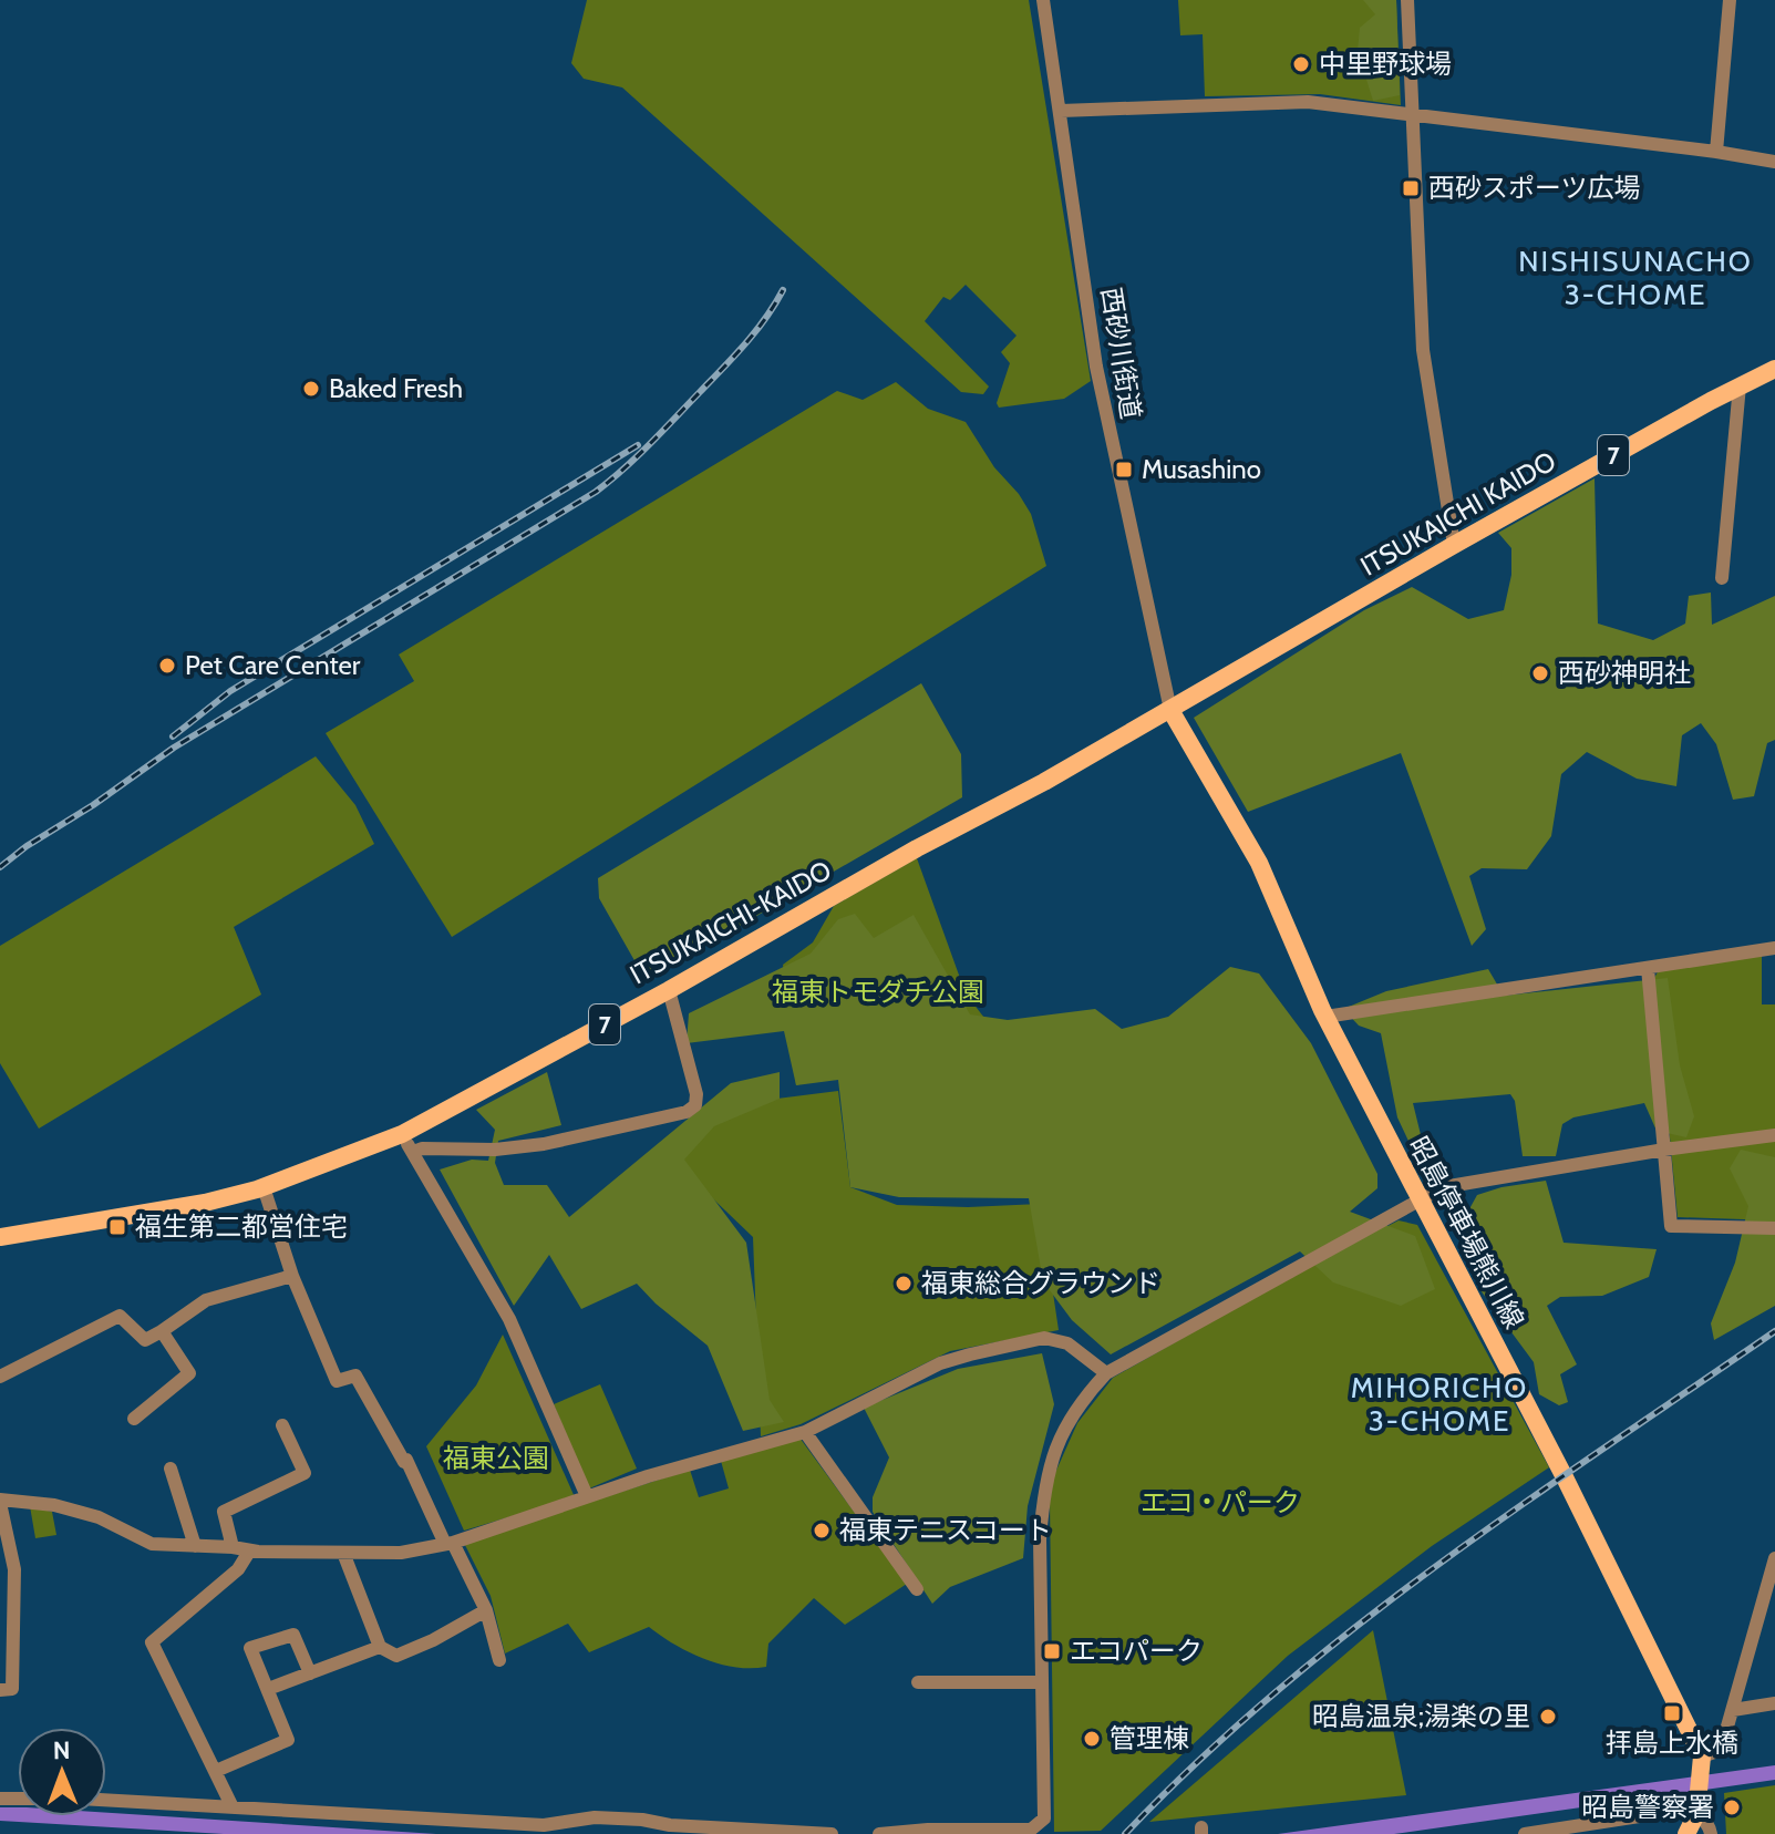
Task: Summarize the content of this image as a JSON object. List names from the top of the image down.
{
  "streets": {
    "main road": [
      "7",
      "ITSUKAICHI KAIDO",
      "ITSUKAICHI-KAIDO",
      "昭島停車場熊川線"
    ],
    "street": ["西砂川街道"]
  },
  "crossings": [
    ["西砂川街道", "ITSUKAICHI KAIDO"],
    ["西砂川街道", "ITSUKAICHI-KAIDO"],
    ["西砂川街道", "昭島停車場熊川線"],
    ["ITSUKAICHI KAIDO", "ITSUKAICHI-KAIDO"],
    ["ITSUKAICHI KAIDO", "昭島停車場熊川線"],
    ["ITSUKAICHI-KAIDO", "昭島停車場熊川線"]
  ],
  "districts": ["NISHISUNACHO 3-CHOME", "MIHORICHO 3-CHOME"],
  "parks": ["福東トモダチ公園", "福東公園", "エコ・パーク"],
  "places": {
    "other": [
      "中里野球場",
      "Baked Fresh",
      "Pet Care Center",
      "西砂神明社",
      "福東総合グラウンド",
      "福東テニスコート",
      "昭島温泉;湯楽の里",
      "管理棟",
      "昭島警察署"
    ],
    "transit": [
      "西砂スポーツ広場",
      "Musashino",
      "福生第二都営住宅",
      "エコパーク",
      "拝島上水橋"
    ]
  },
  "north": "top"
}
